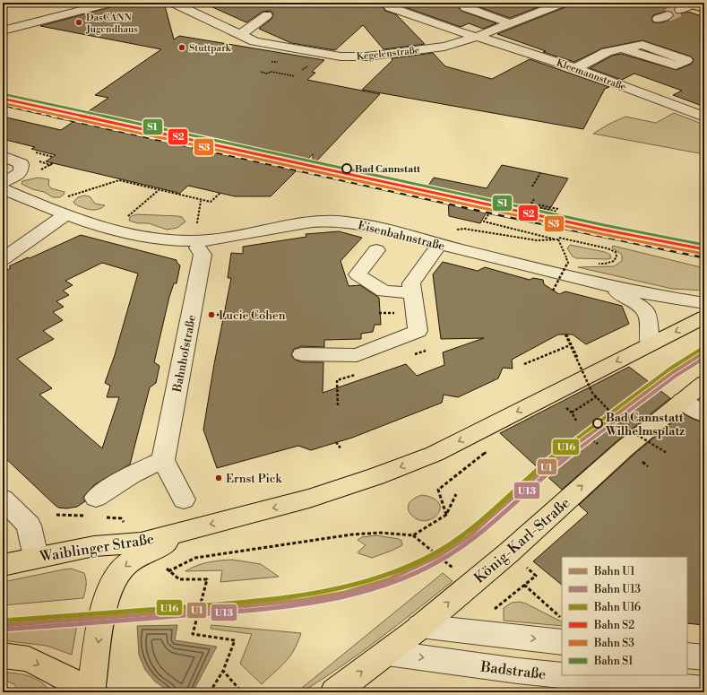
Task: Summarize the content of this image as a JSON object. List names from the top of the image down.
{
  "streets": {
    "main road": ["König-Karl-Straße", "Waiblinger Straße"],
    "street": [
      "Kegelenstraße",
      "Kleemannstraße",
      "Eisenbahnstraße",
      "Bahnhofstraße",
      "Badstraße"
    ]
  },
  "crossings": [
    ["Kegelenstraße", "Kleemannstraße"],
    ["Eisenbahnstraße", "Bahnhofstraße"],
    ["König-Karl-Straße", "Badstraße"]
  ],
  "places": [
    "DasCANN Jugendhaus",
    "Stuttpark",
    "Bad Cannstatt",
    "Lucie Cohen",
    "Bad Cannstatt Wilhelmsplatz",
    "Ernst Pick"
  ],
  "lines": [
    "rail line S1",
    "rail line S2",
    "rail line S3",
    "rail line U16",
    "rail line U1",
    "rail line U13"
  ],
  "legend": [
    "Bahn U1",
    "Bahn U13",
    "Bahn U16",
    "Bahn S2",
    "Bahn S3",
    "Bahn S1"
  ]
}
